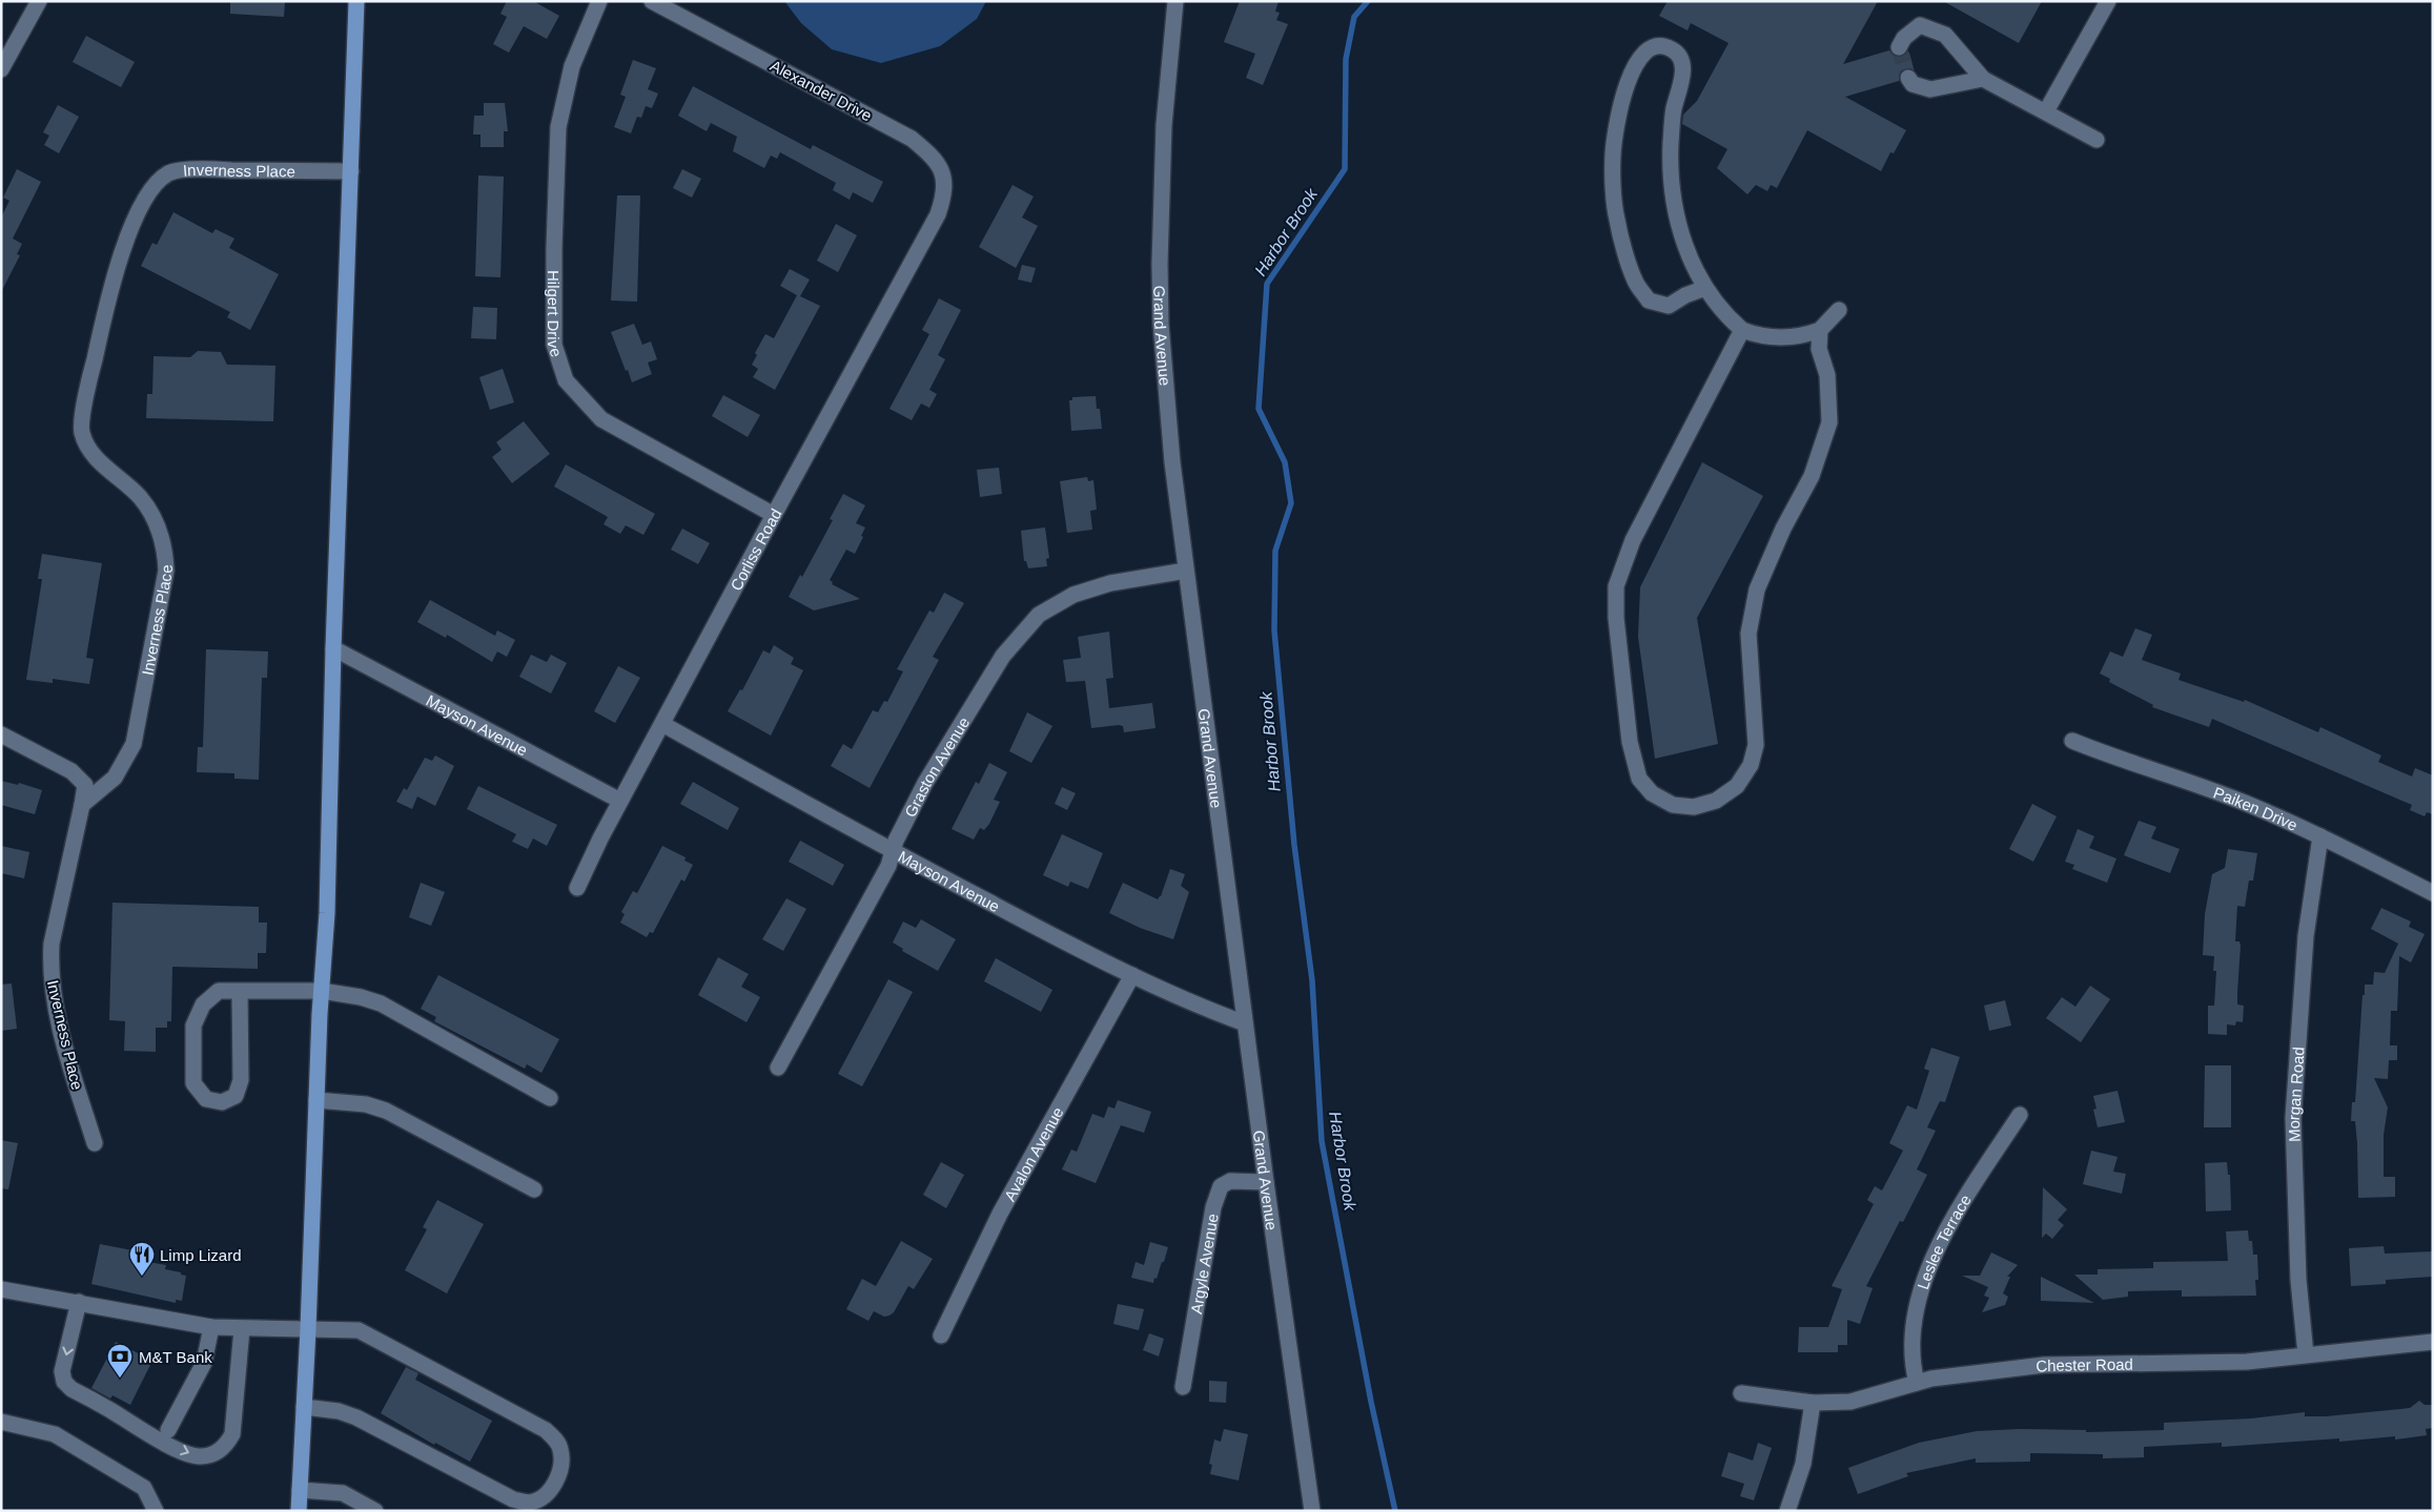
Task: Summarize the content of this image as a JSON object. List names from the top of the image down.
{
  "streets": {
    "street": [
      "Alexander Drive",
      "Inverness Place",
      "Hilgert Drive",
      "Grand Avenue",
      "Corliss Road",
      "Mayson Avenue",
      "Graston Avenue",
      "Paiken Drive",
      "Morgan Road",
      "Avalon Avenue",
      "Leslee Terrace",
      "Argyle Avenue",
      "Chester Road"
    ]
  },
  "crossings": [
    ["Alexander Drive", "Corliss Road"],
    ["Hilgert Drive", "Corliss Road"],
    ["Grand Avenue", "Mayson Avenue"],
    ["Grand Avenue", "Graston Avenue"],
    ["Grand Avenue", "Argyle Avenue"],
    ["Corliss Road", "Mayson Avenue"],
    ["Mayson Avenue", "Graston Avenue"],
    ["Mayson Avenue", "Avalon Avenue"],
    ["Paiken Drive", "Morgan Road"],
    ["Morgan Road", "Chester Road"],
    ["Leslee Terrace", "Chester Road"]
  ],
  "water": ["Harbor Brook"],
  "places": {
    "restaurant": ["Limp Lizard"],
    "bank": ["M&T Bank"]
  }
}
